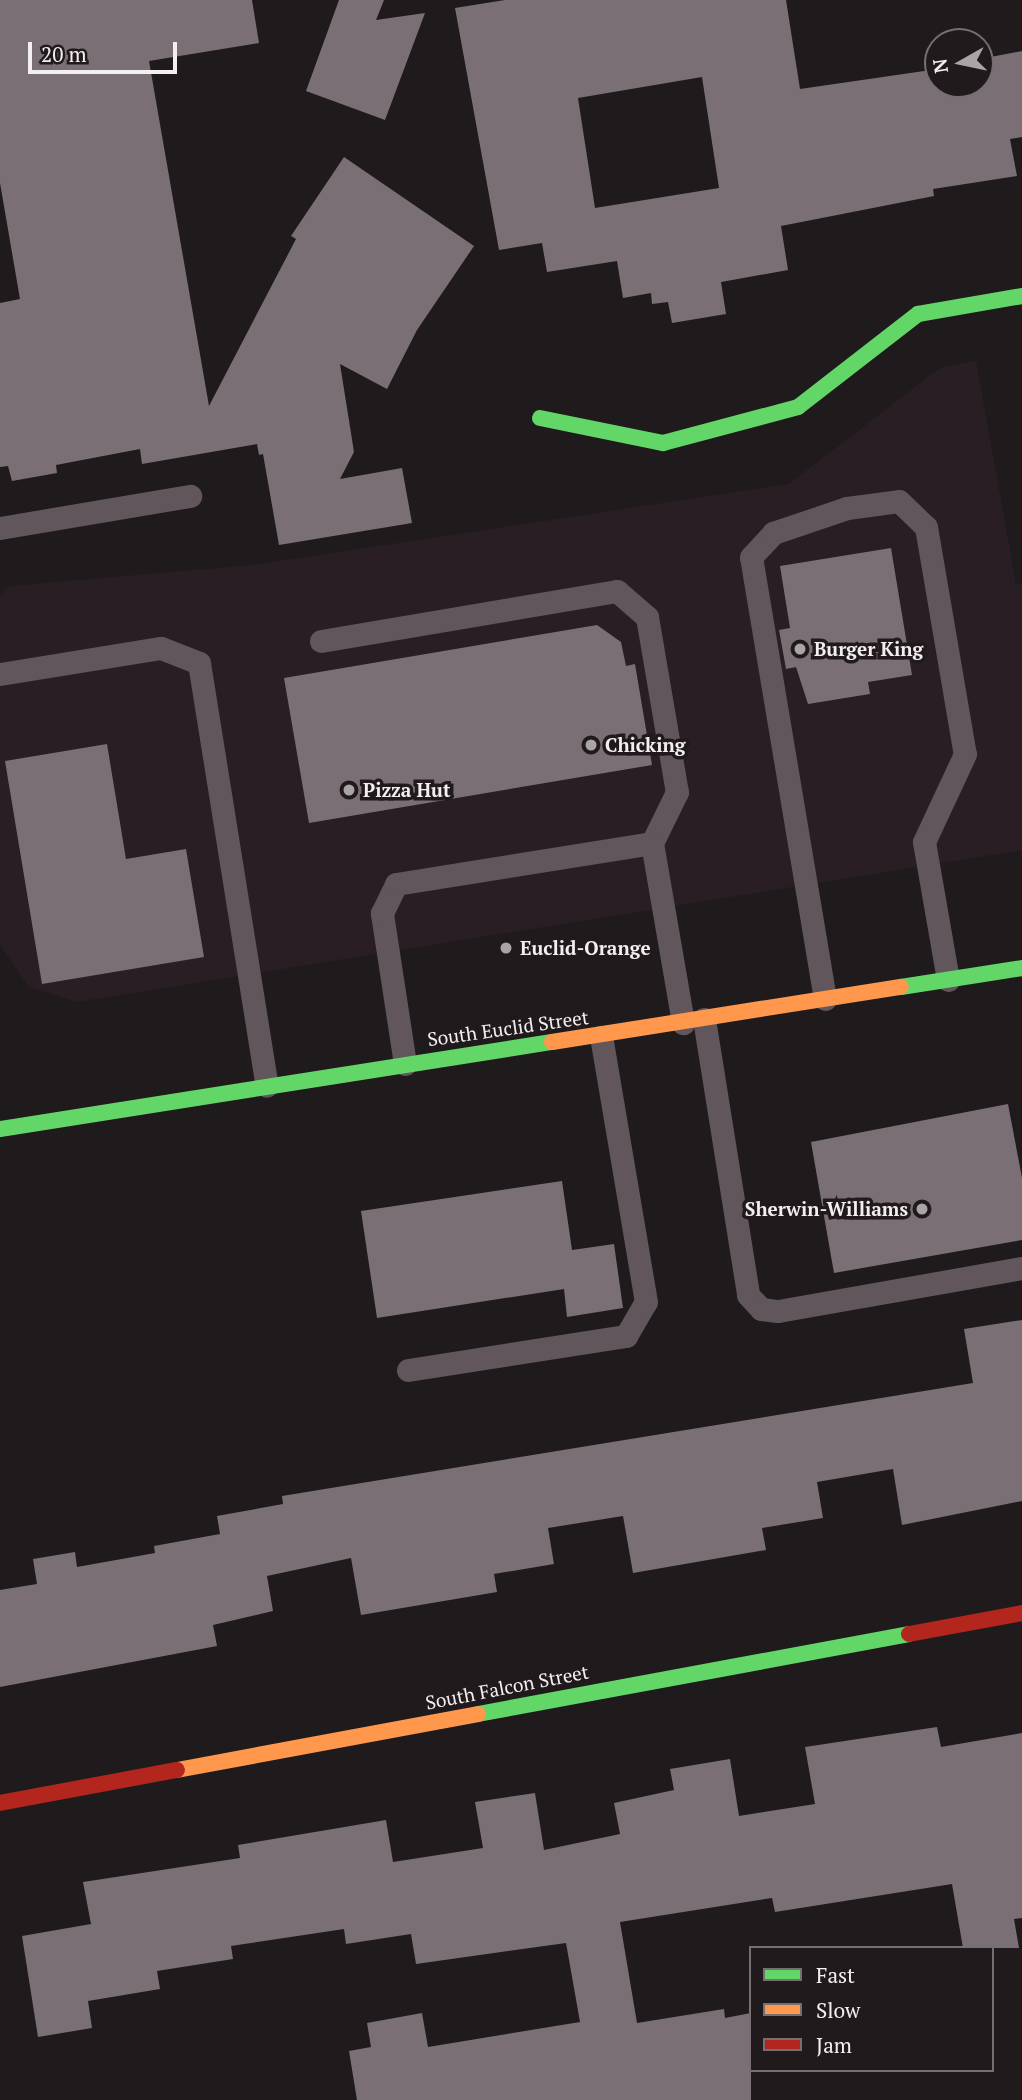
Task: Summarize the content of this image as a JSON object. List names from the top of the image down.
{
  "streets": {
    "street": ["South Euclid Street", "South Falcon Street"]
  },
  "places": [
    "Burger King",
    "Chicking",
    "Pizza Hut",
    "Euclid-Orange",
    "Sherwin-Williams"
  ],
  "legend": ["Fast", "Slow", "Jam"],
  "scale_bar": "20 m",
  "north": "left"
}
